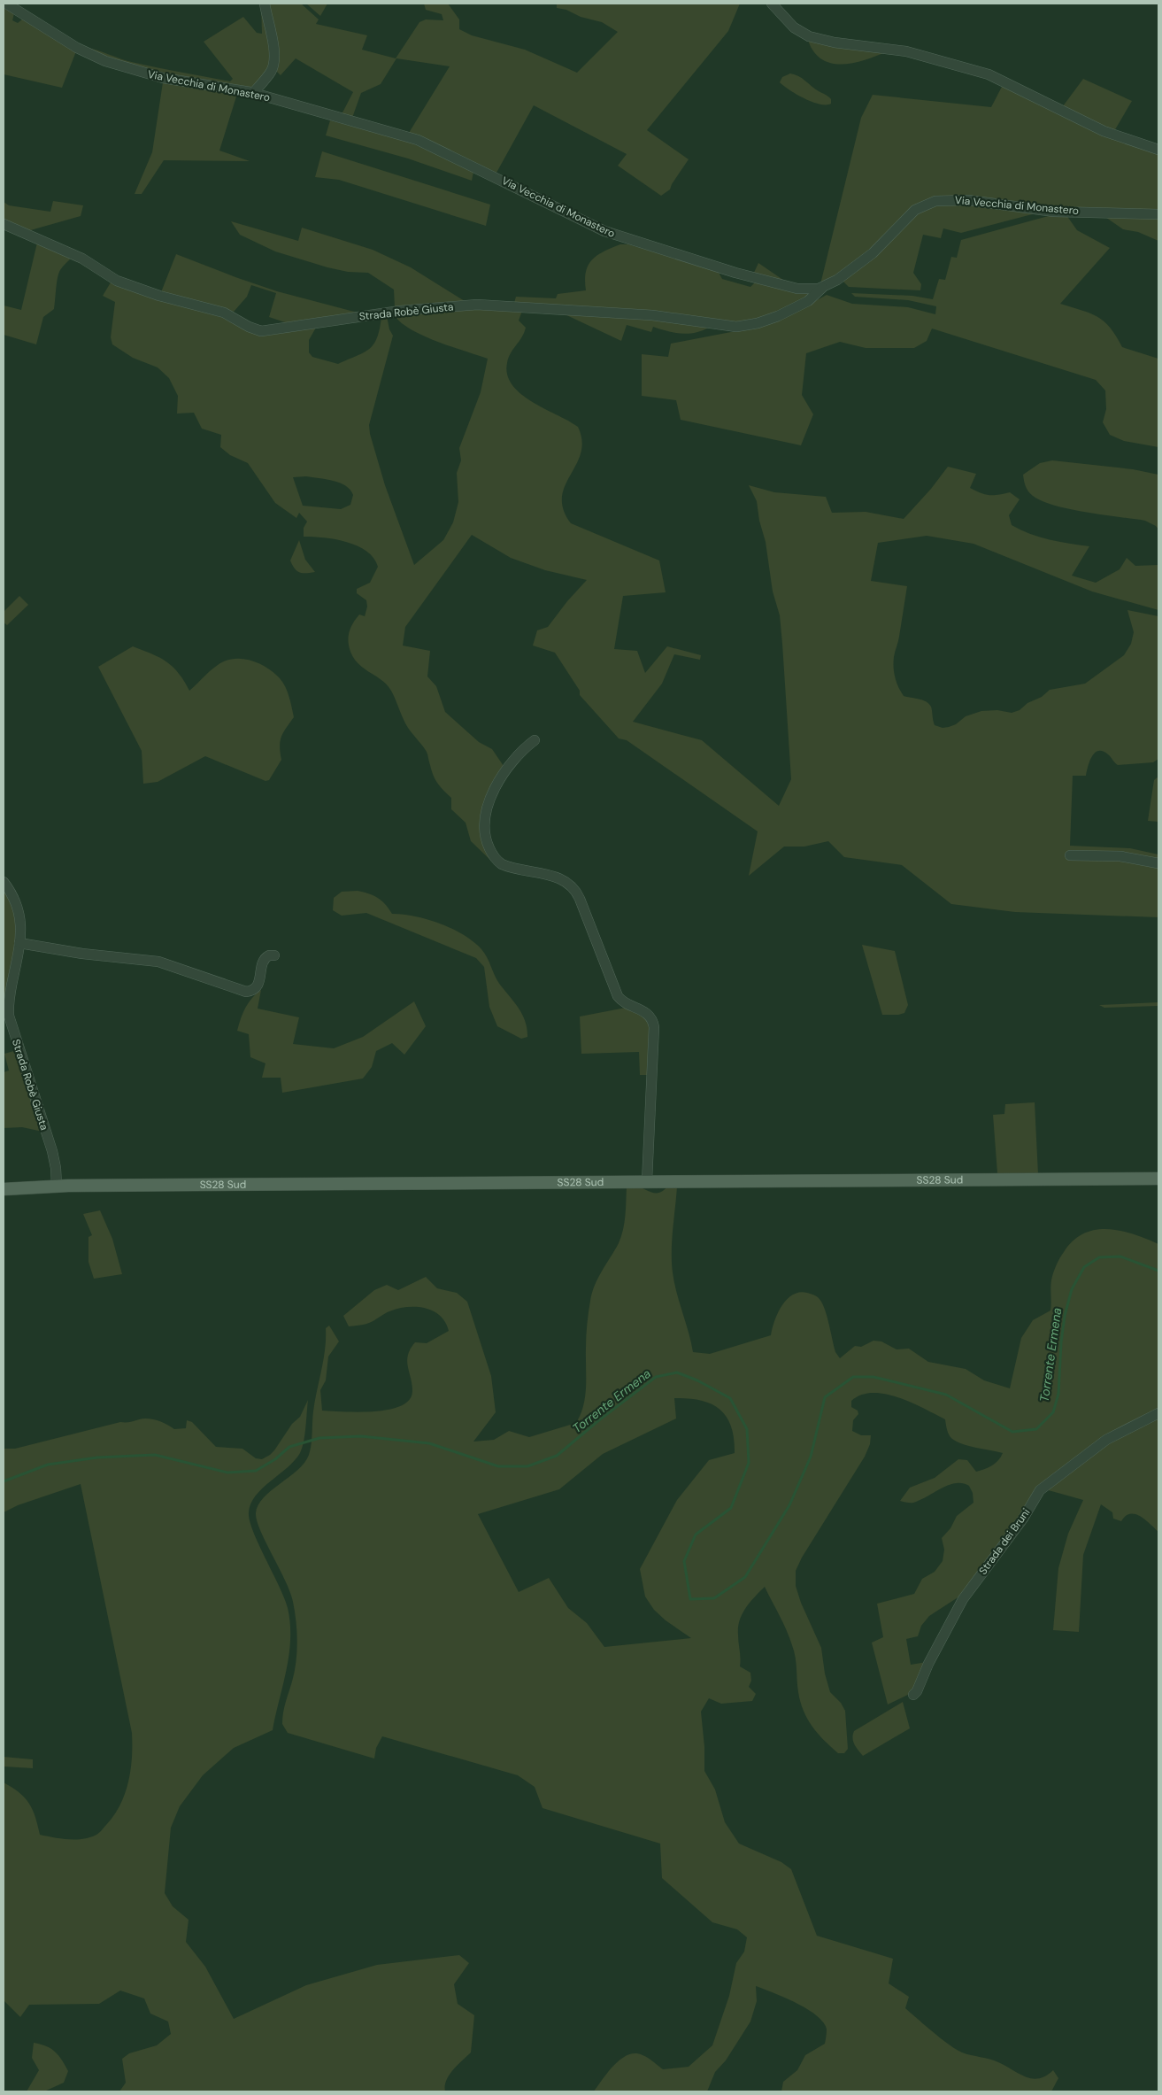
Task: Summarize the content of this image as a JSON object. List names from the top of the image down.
{
  "streets": {
    "main road": ["SS28 Sud"],
    "street": ["Via Vecchia di Monastero", "Strada Robè Giusta", "Strada dei Bruni"]
  },
  "crossings": [
    ["Via Vecchia di Monastero", "Strada Robè Giusta"],
    ["Strada Robè Giusta", "SS28 Sud"]
  ],
  "water": ["Torrente Ermena"]
}
